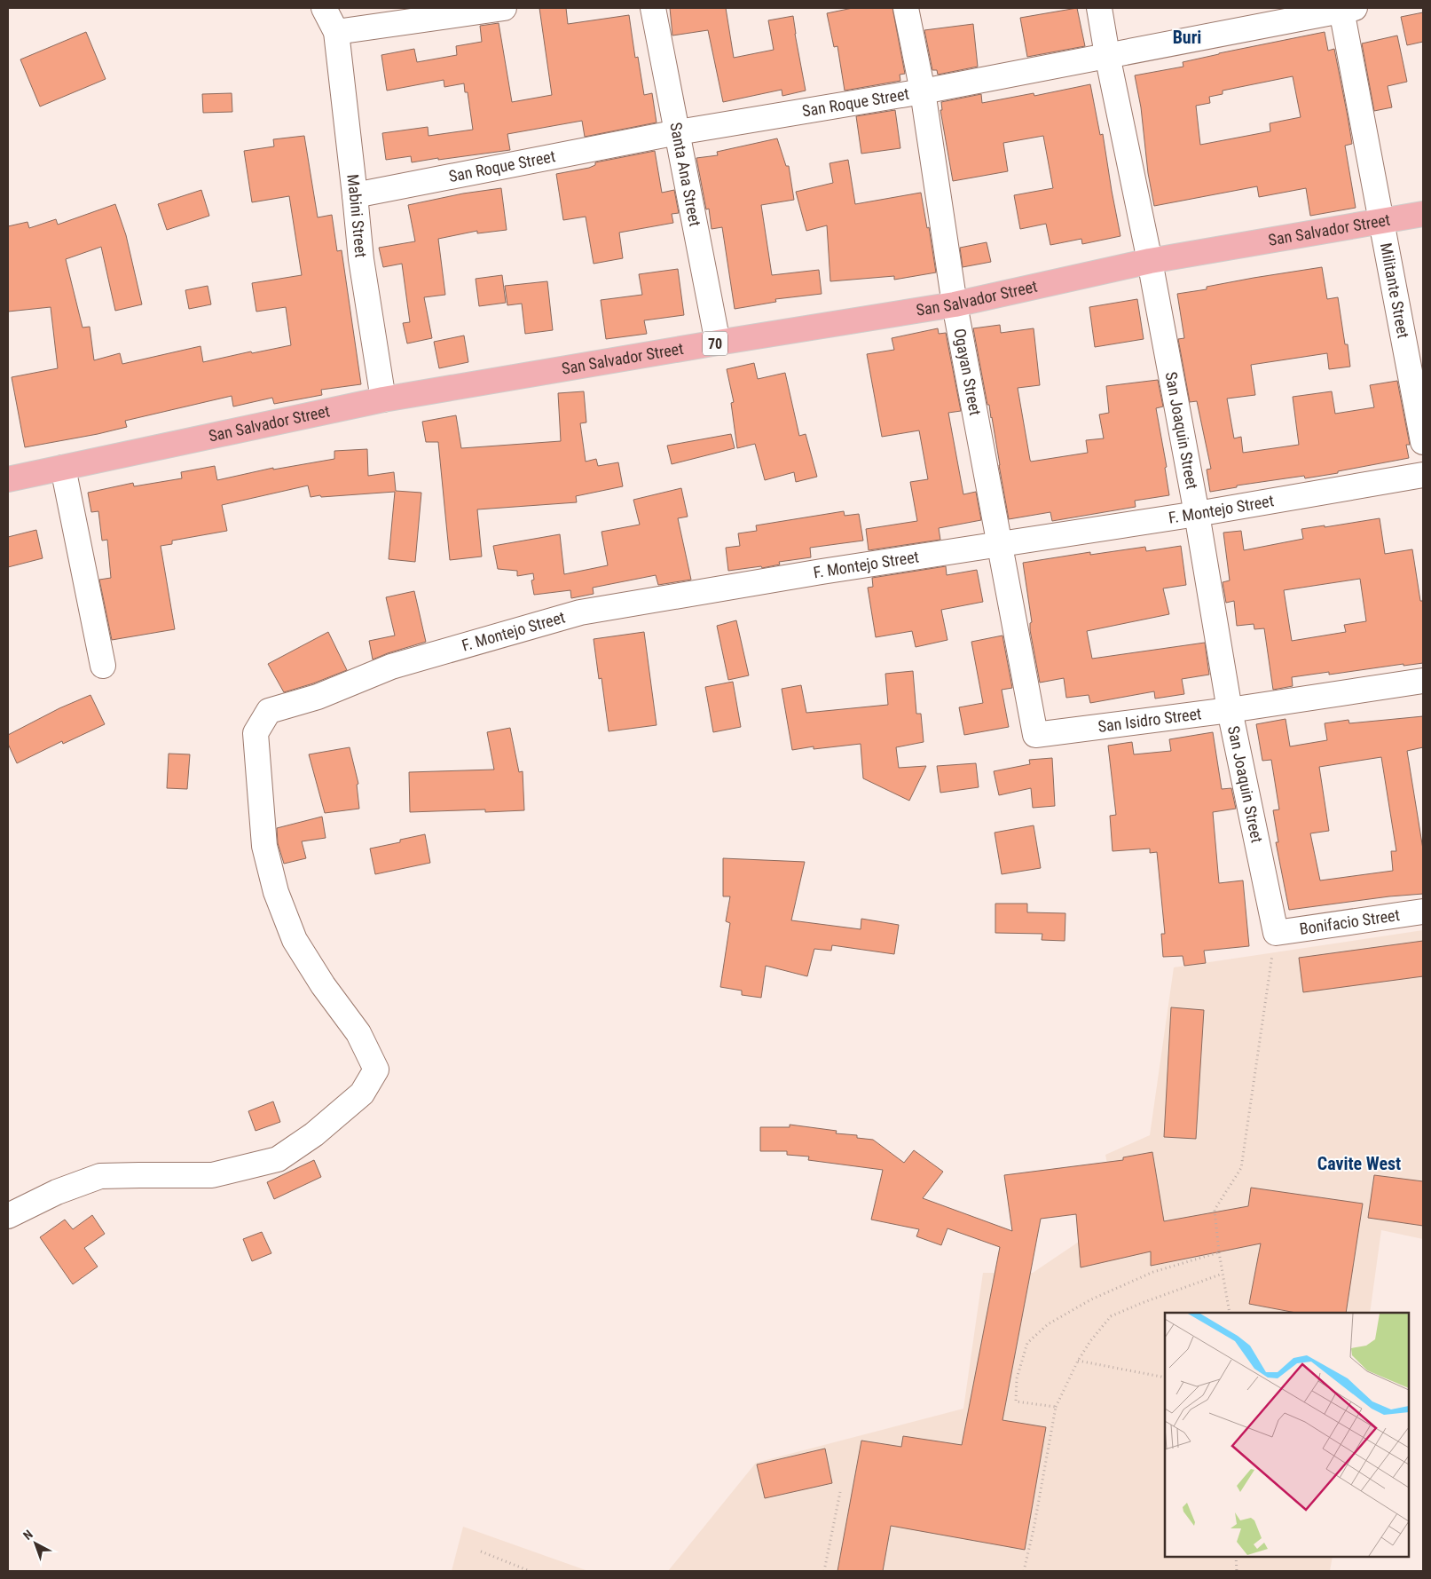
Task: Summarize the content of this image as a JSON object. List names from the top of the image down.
{
  "streets": {
    "highway": ["San Salvador Street", "70"],
    "street": [
      "San Roque Street",
      "Santa Ana Street",
      "Mabini Street",
      "Militante Street",
      "Ogayan Street",
      "San Joaquin Street",
      "F. Montejo Street",
      "San Isidro Street",
      "Bonifacio Street"
    ]
  },
  "crossings": [
    ["San Roque Street", "Santa Ana Street"],
    ["San Roque Street", "Mabini Street"],
    ["San Roque Street", "Militante Street"],
    ["San Roque Street", "Ogayan Street"],
    ["San Roque Street", "San Joaquin Street"],
    ["Santa Ana Street", "San Salvador Street"],
    ["Mabini Street", "San Salvador Street"],
    ["San Salvador Street", "Militante Street"],
    ["San Salvador Street", "Ogayan Street"],
    ["San Salvador Street", "San Joaquin Street"],
    ["Ogayan Street", "F. Montejo Street"],
    ["Ogayan Street", "San Isidro Street"],
    ["San Joaquin Street", "F. Montejo Street"],
    ["San Joaquin Street", "San Isidro Street"],
    ["San Joaquin Street", "Bonifacio Street"]
  ],
  "districts": ["Buri", "Cavite West"],
  "north": "top left"
}
